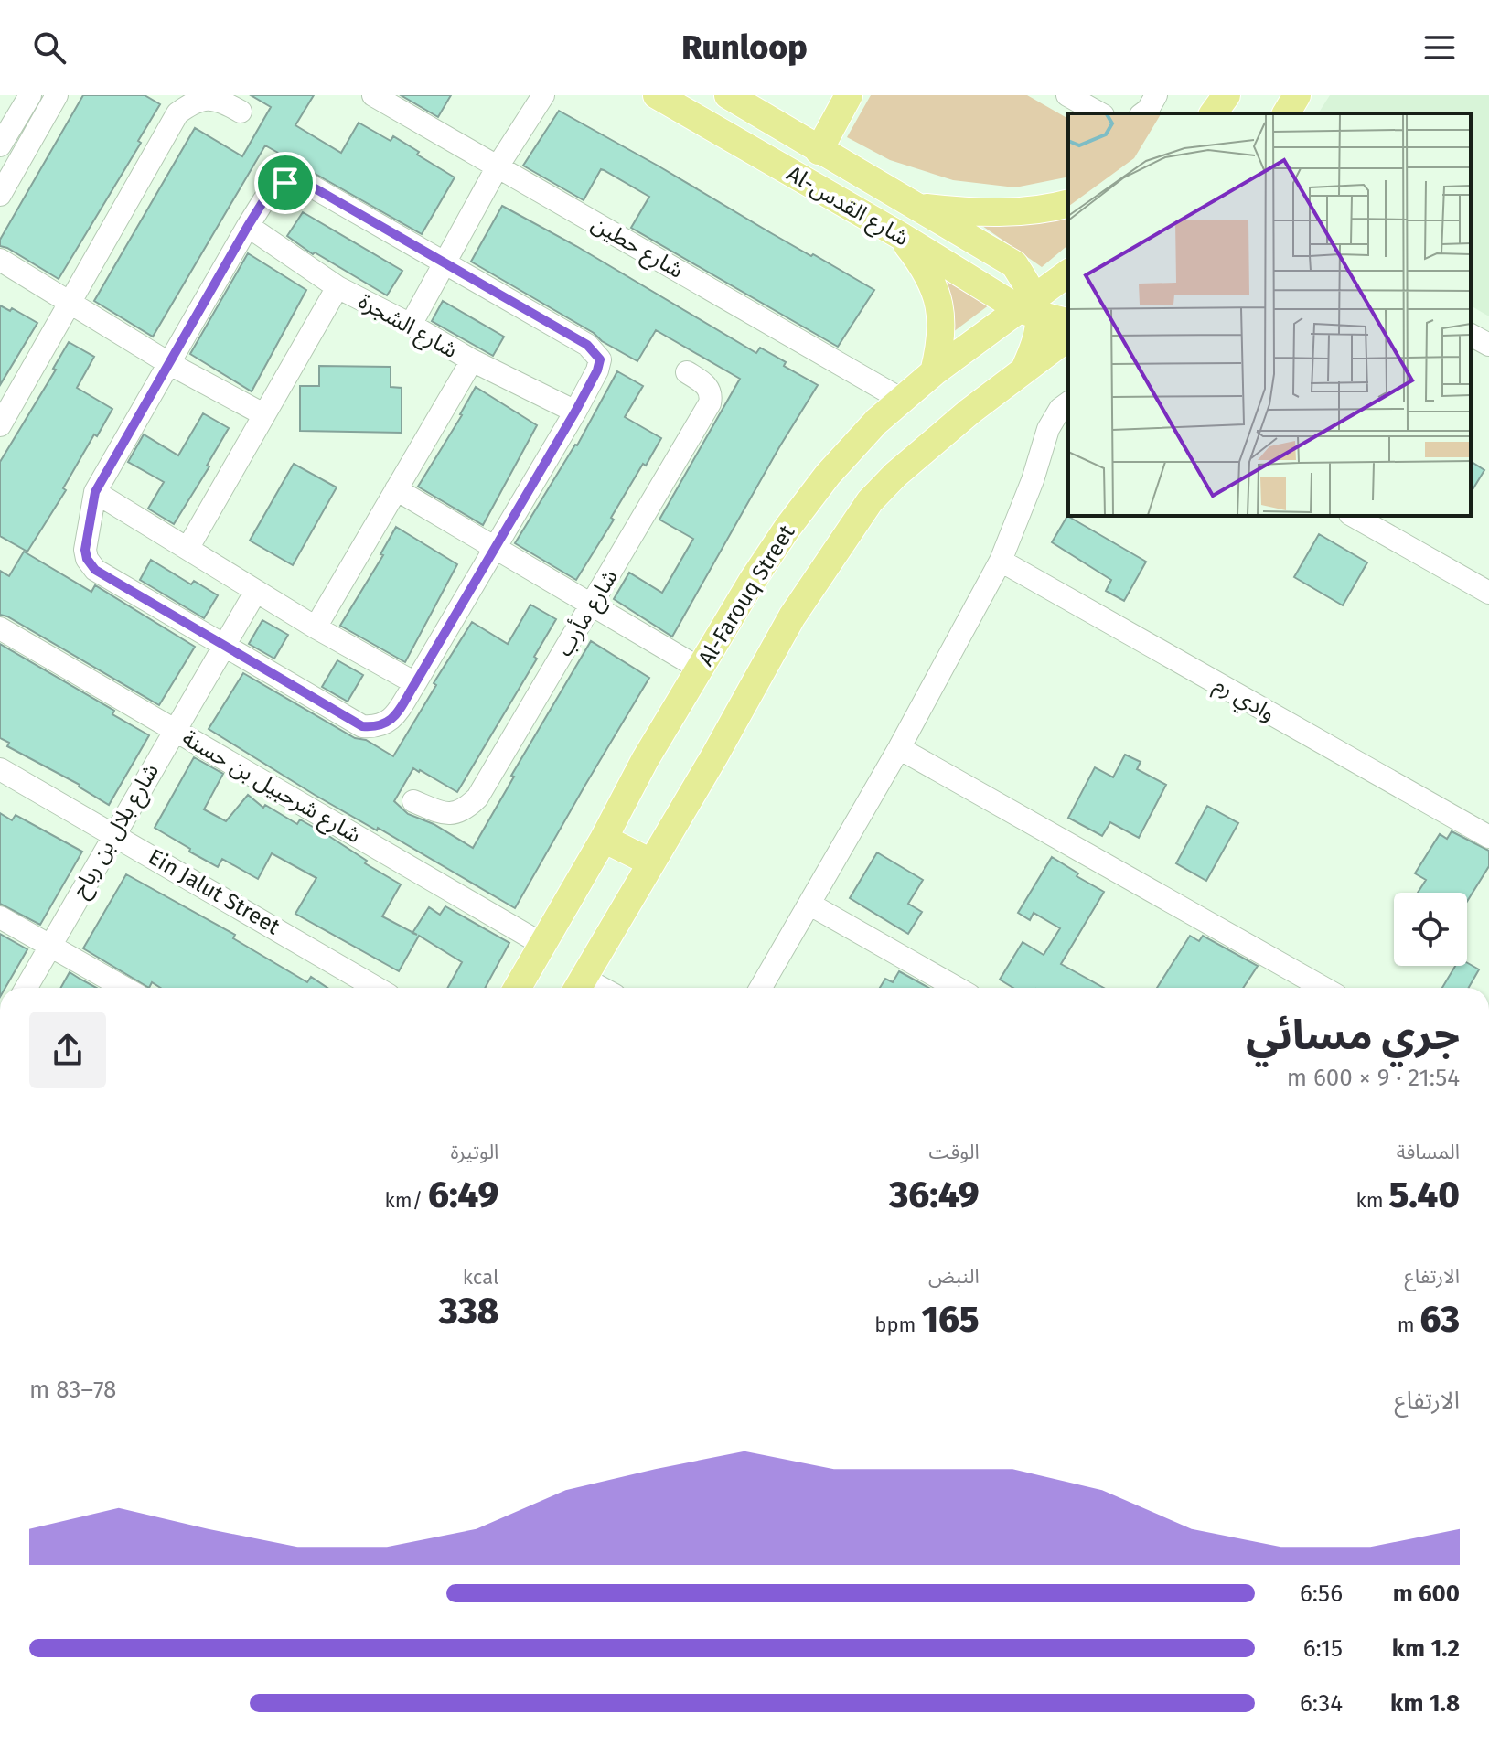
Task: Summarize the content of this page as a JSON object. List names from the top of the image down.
{
  "streets": {
    "main road": ["Al-شارع القدس", "Al-Farouq Street"],
    "street": [
      "شارع حطين",
      "شارع الشجرة",
      "شارع مأرب",
      "وادي رم",
      "شارع شرحبيل بن حسنة",
      "شارع بلال بن رباح",
      "Ein Jalut Street"
    ]
  },
  "crossings": [
    ["Al-شارع القدس", "Al-Farouq Street"],
    ["شارع حطين", "Al-Farouq Street"],
    ["Al-Farouq Street", "شارع شرحبيل بن حسنة"],
    ["شارع شرحبيل بن حسنة", "شارع بلال بن رباح"],
    ["شارع بلال بن رباح", "Ein Jalut Street"]
  ],
  "page": {
    "header": "Runloop",
    "heading": ["جري مسائي", "21:54 · 9 × 600 m"],
    "stats": [
      ["المسافة", "5.40 km"],
      ["الوقت", "36:49"],
      ["الوتيرة", "6:49 /km"],
      ["الارتفاع", "63 m"],
      ["النبض", "165 bpm"],
      ["kcal", "338"]
    ],
    "chart": ["الارتفاع", "78–83 m"],
    "list": [
      {
        "name": "600 m",
        "note": "6:56"
      },
      {
        "name": "1.2 km",
        "note": "6:15"
      },
      {
        "name": "1.8 km",
        "note": "6:34"
      }
    ]
  }
}
